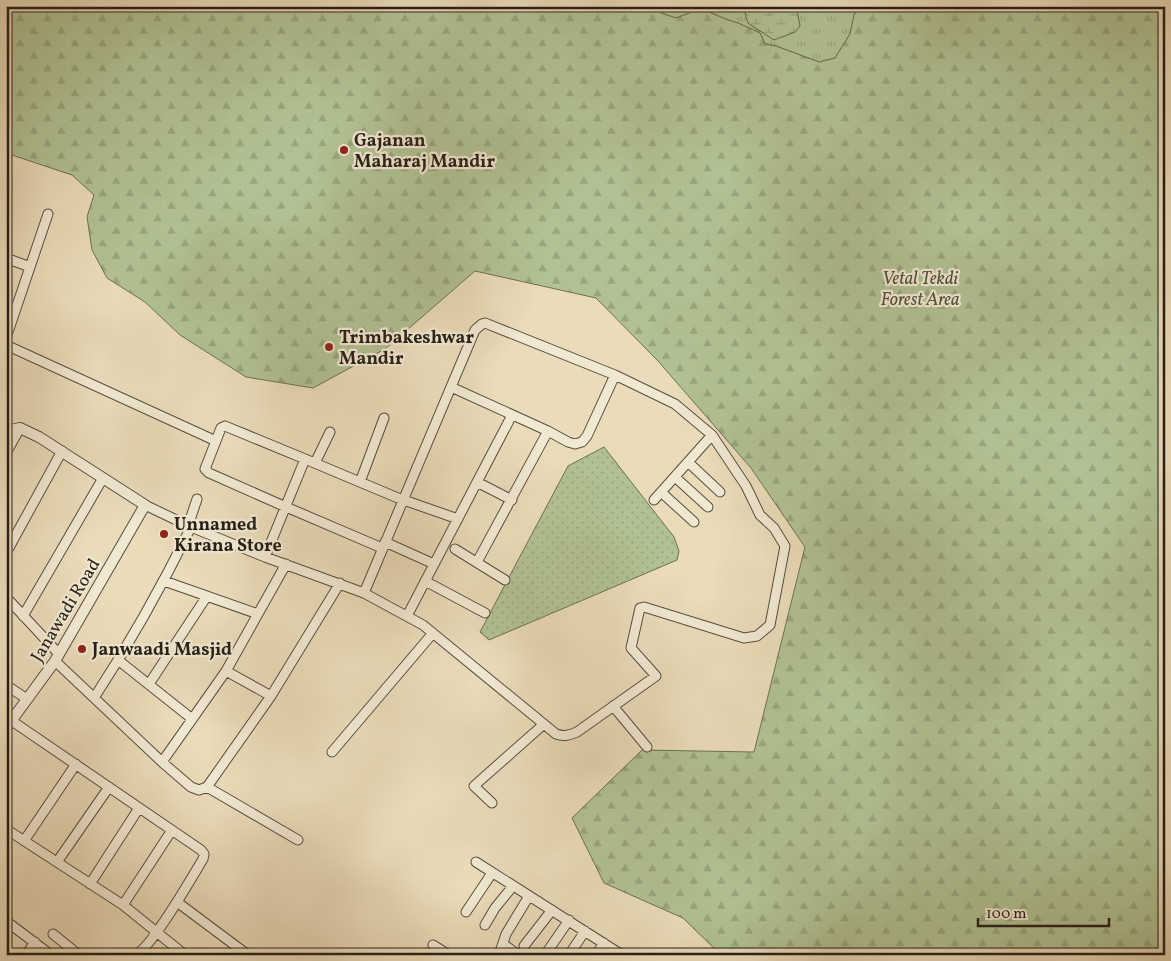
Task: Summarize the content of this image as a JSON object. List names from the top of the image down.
{
  "streets": {
    "street": ["Janawadi Road"]
  },
  "parks": ["Vetal Tekdi Forest Area"],
  "places": [
    "Gajanan Maharaj Mandir",
    "Trimbakeshwar Mandir",
    "Unnamed Kirana Store",
    "Janwaadi Masjid"
  ],
  "scale_bar": "100 m"
}
